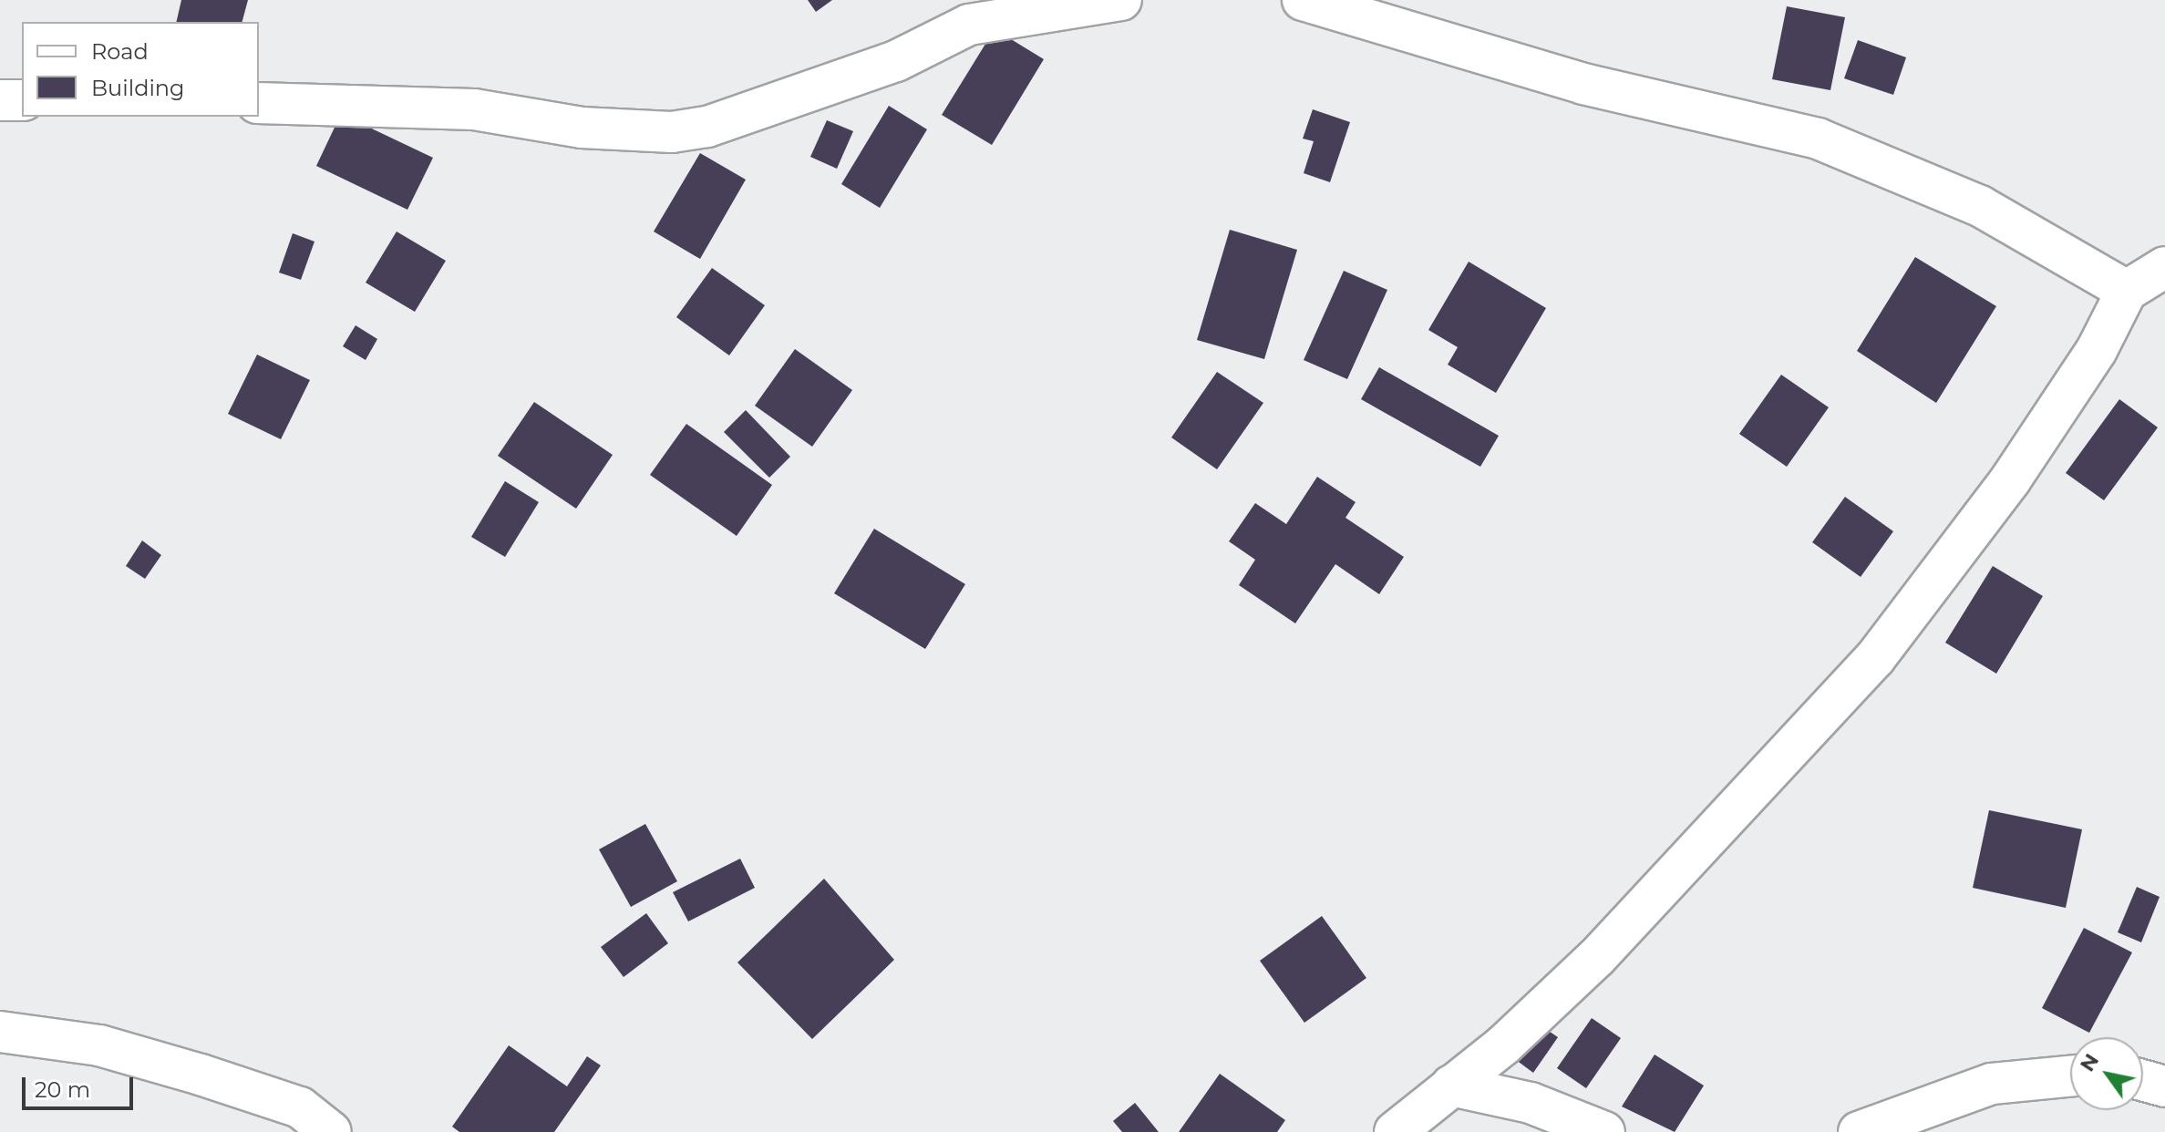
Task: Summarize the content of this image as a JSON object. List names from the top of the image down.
{
  "legend": ["Road", "Building"],
  "scale_bar": "20 m",
  "north": "top left"
}
